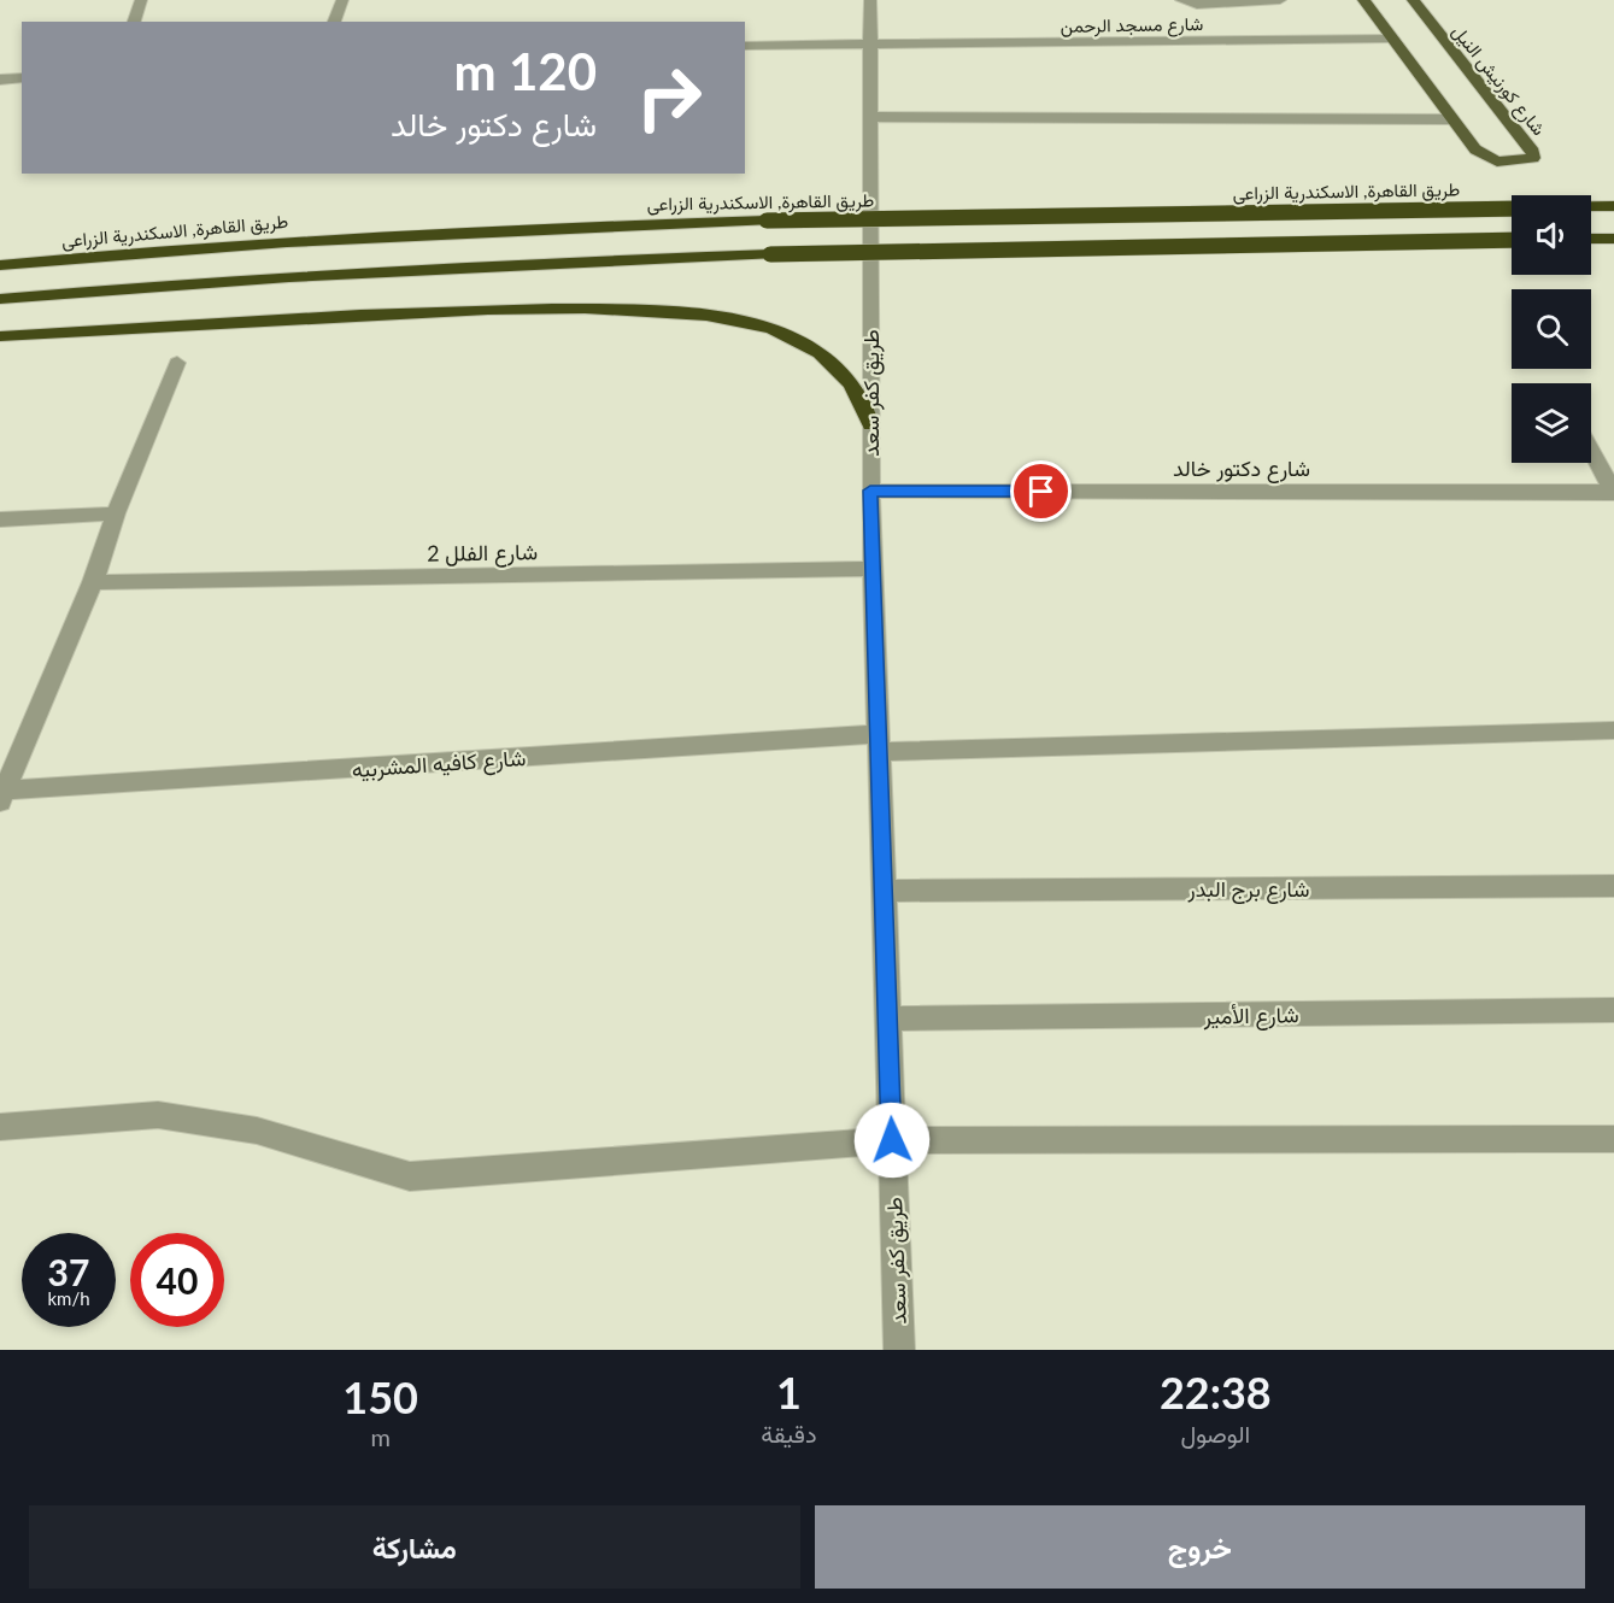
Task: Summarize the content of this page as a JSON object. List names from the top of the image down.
{
  "streets": {
    "highway": ["طريق القاهرة, الاسكندرية الزراعى"],
    "main road": ["شارع كورنيش النيل"],
    "street": [
      "شارع مسجد الرحمن",
      "طريق كفر سعد",
      "شارع دكتور خالد",
      "شارع الفلل 2",
      "شارع كافيه المشربيه",
      "شارع برج البدر",
      "شارع الأمير"
    ]
  },
  "crossings": [
    ["شارع مسجد الرحمن", "شارع كورنيش النيل"],
    ["شارع مسجد الرحمن", "طريق كفر سعد"],
    ["طريق كفر سعد", "شارع دكتور خالد"],
    ["طريق كفر سعد", "شارع الفلل 2"],
    ["طريق كفر سعد", "شارع كافيه المشربيه"],
    ["طريق كفر سعد", "شارع برج البدر"],
    ["طريق كفر سعد", "شارع الأمير"]
  ],
  "page": {
    "turn": ["120 m", "شارع دكتور خالد"],
    "speed": "37 km/h",
    "limit": "40",
    "eta": [
      "22:38",
      "الوصول",
      "1",
      "دقيقة",
      "150",
      "m"
    ],
    "buttons": ["خروج", "مشاركة"]
  }
}
